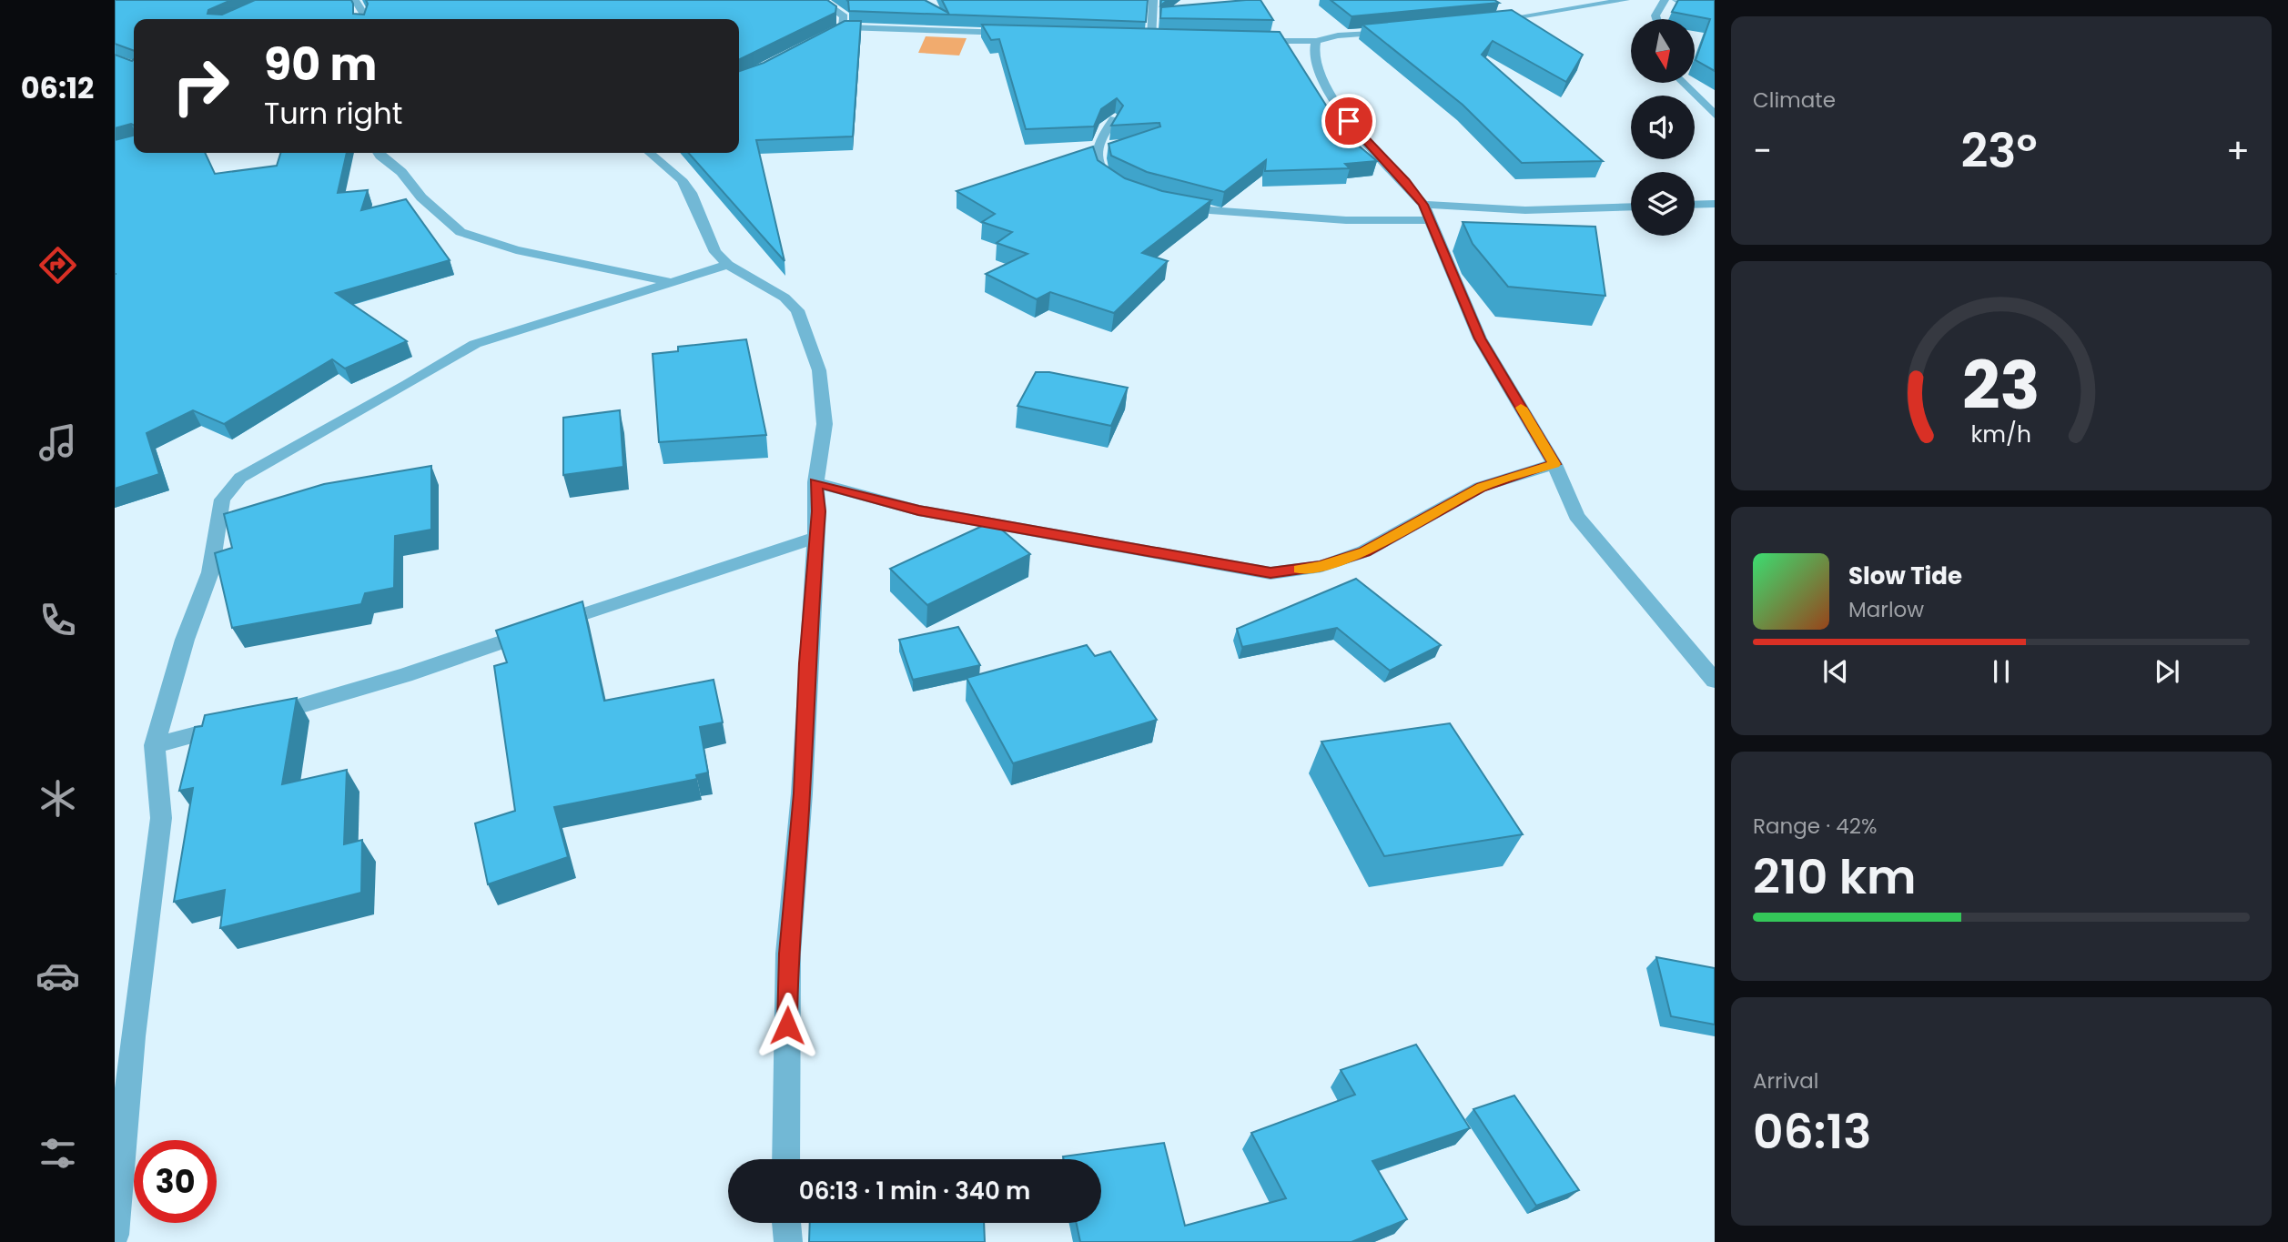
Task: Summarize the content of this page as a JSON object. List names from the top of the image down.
{
  "north": "bottom",
  "page": {
    "tabs": "06:12",
    "tile": [
      "Climate",
      ["Range · 42%", "210 km"],
      ["Arrival", "06:13"]
    ],
    "turn": ["90 m", "Turn right"],
    "heat": ["−", "23°", "+"],
    "song": ["Slow Tide", "Marlow"],
    "limit": "30",
    "trip": "06:13 · 1 min · 340 m",
    "gauge": ["23", "km/h"]
  }
}
